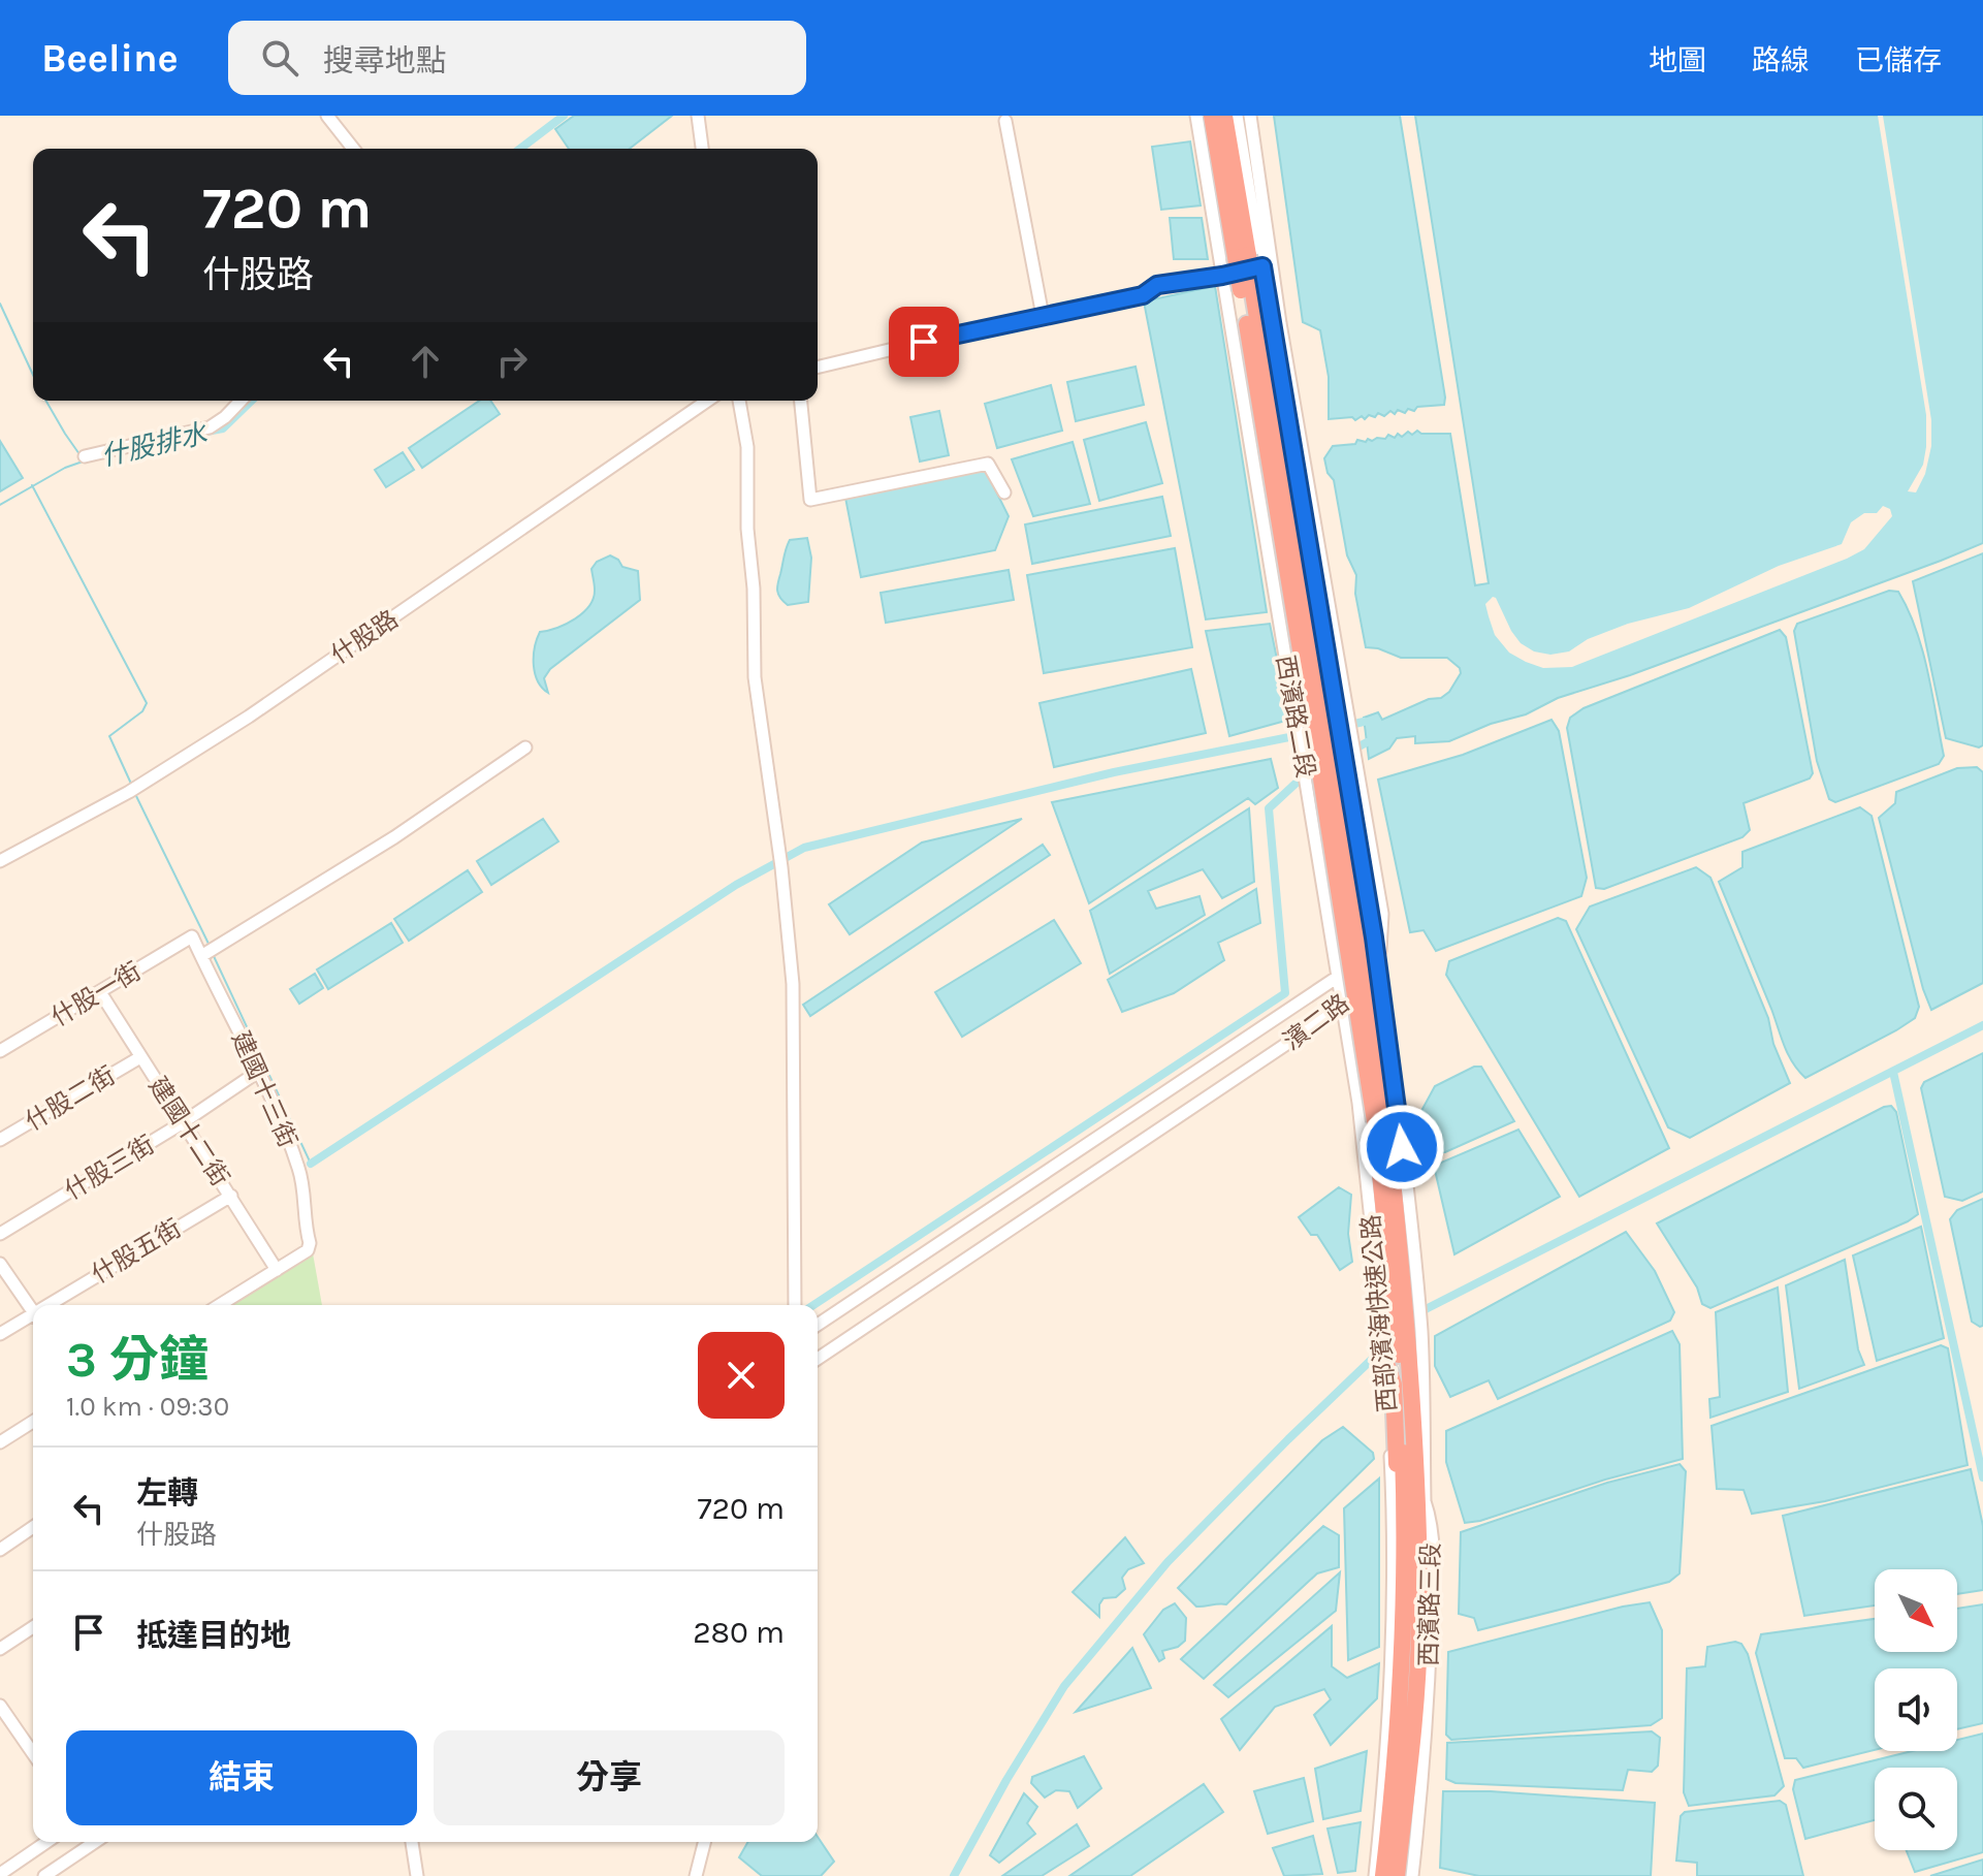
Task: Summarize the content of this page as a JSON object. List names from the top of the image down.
{
  "streets": {
    "highway": ["西部濱海快速公路"],
    "street": [
      "什股路",
      "西濱路二段",
      "什股一街",
      "濱二路",
      "建國十三街",
      "什股二街",
      "建國十二街",
      "什股三街",
      "什股五街",
      "西濱路三段"
    ]
  },
  "crossings": [
    ["西濱路二段", "濱二路"],
    ["西濱路二段", "西部濱海快速公路"],
    ["什股一街", "建國十三街"],
    ["什股一街", "建國十二街"],
    ["建國十三街", "建國十二街"],
    ["建國十三街", "什股三街"],
    ["什股二街", "建國十二街"],
    ["建國十二街", "什股三街"],
    ["建國十二街", "什股五街"],
    ["西部濱海快速公路", "西濱路三段"]
  ],
  "water": ["什股排水"],
  "north": "bottom right",
  "page": {
    "header": "Beeline",
    "search": "搜尋地點",
    "nav": ["地圖", "路線", "已儲存"],
    "turn": ["720 m", "什股路"],
    "heading": ["3 分鐘", "1.0 km · 09:30"],
    "list": [
      {
        "name": "左轉",
        "note": "什股路",
        "value": "720 m"
      },
      {
        "name": "抵達目的地",
        "value": "280 m"
      }
    ],
    "buttons": ["結束", "分享"]
  }
}
